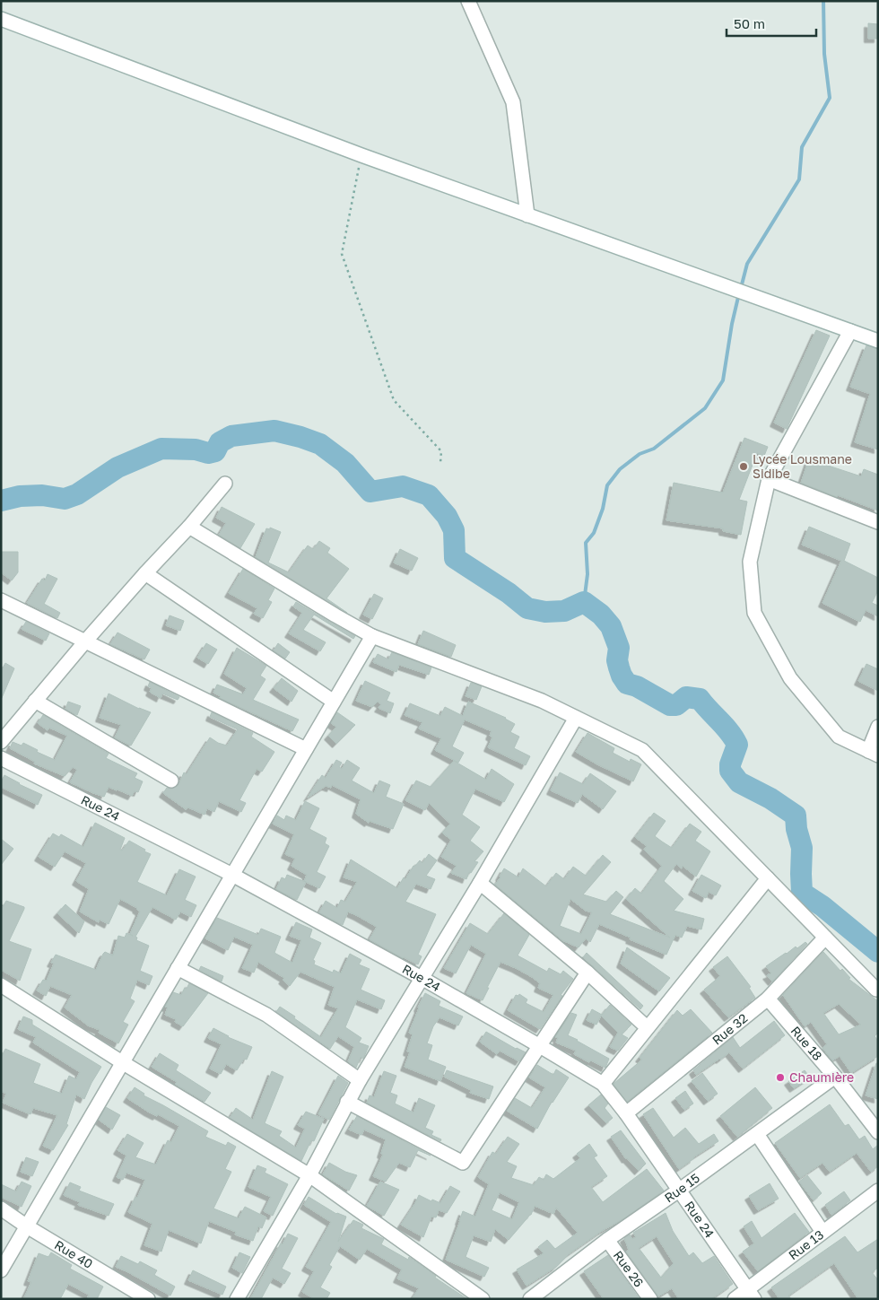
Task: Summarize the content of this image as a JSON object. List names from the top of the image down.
{
  "streets": {
    "street": [
      "Rue 24",
      "Rue 32",
      "Rue 18",
      "Rue 15",
      "Rue 13",
      "Rue 40",
      "Rue 26"
    ]
  },
  "crossings": [
    ["Rue 24", "Rue 32"],
    ["Rue 24", "Rue 15"],
    ["Rue 24", "Rue 13"],
    ["Rue 32", "Rue 18"],
    ["Rue 18", "Rue 15"],
    ["Rue 15", "Rue 26"]
  ],
  "places": ["Lycée Lousmane Sidibe", "Chaumière"],
  "scale_bar": "50 m"
}
